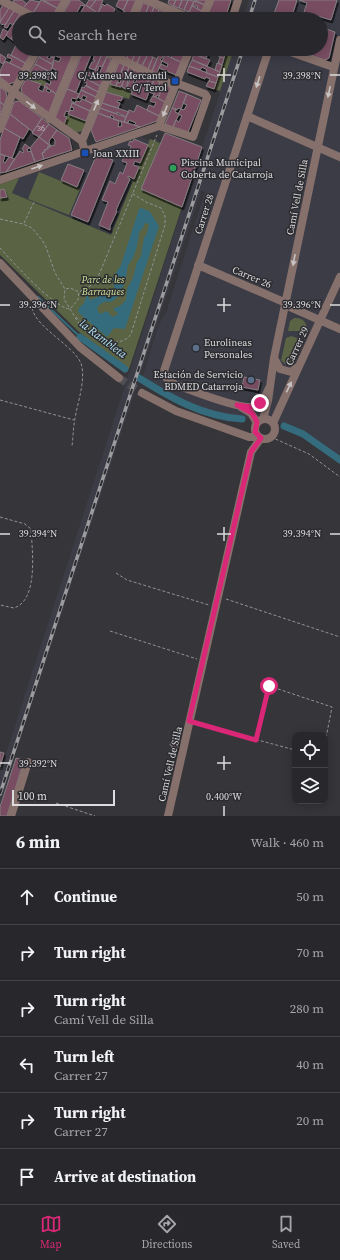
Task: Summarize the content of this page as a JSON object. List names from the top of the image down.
{
  "streets": {
    "street": [
      "Camí Vell de Silla",
      "Carrer 28",
      "Carrer 26",
      "Carrer 29"
    ]
  },
  "crossings": [
    ["Camí Vell de Silla", "Carrer 26"],
    ["Camí Vell de Silla", "Carrer 29"],
    ["Carrer 28", "Carrer 26"],
    ["Carrer 26", "Carrer 29"]
  ],
  "one_way": ["Carrer 29"],
  "water": ["la Rambleta"],
  "parks": ["Parc de les Barraques"],
  "places": {
    "transit": ["C/ Ateneu Mercantil - C/ Terol", "Joan XXIII"],
    "other": ["Piscina Municipal Coberta de Catarroja", "Eurolineas Personales", "Estación de Servicio BDMED Catarroja"]
  },
  "house_numbers": ["36"],
  "scale_bar": "100 m",
  "page": {
    "search": "Search here",
    "scale": "100 m",
    "heading": ["6 min", "Walk · 460 m"],
    "list": [
      ["Continue", "50 m"],
      ["Turn right", "70 m"],
      ["Turn right", "Camí Vell de Silla", "280 m"],
      ["Turn left", "Carrer 27", "40 m"],
      ["Turn right", "Carrer 27", "20 m"],
      "Arrive at destination"
    ],
    "nav": ["Map", "Directions", "Saved"]
  },
  "coordinates": [
    "39.398°N",
    "39.396°N",
    "39.394°N",
    "39.392°N",
    "0.400°W"
  ]
}
